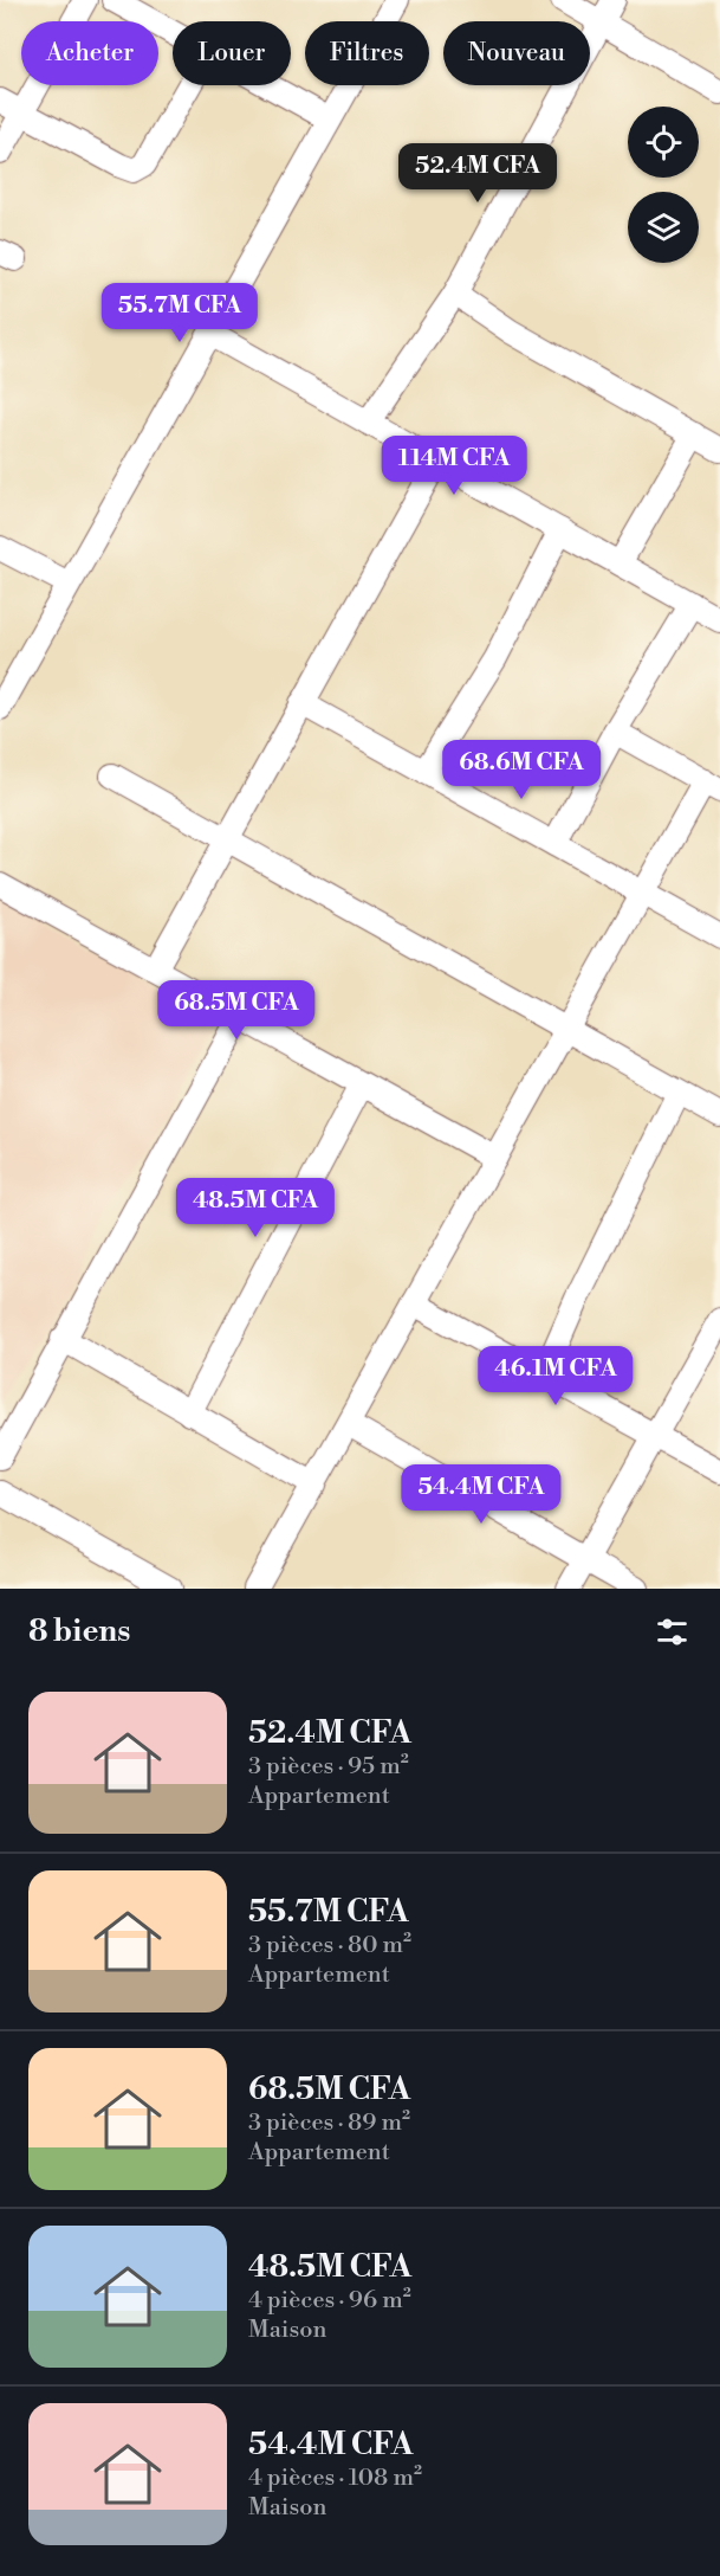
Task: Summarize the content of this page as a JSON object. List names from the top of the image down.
{
  "page": {
    "chip": [
      "Acheter",
      "Louer",
      "Filtres",
      "Nouveau"
    ],
    "price": [
      "52.4M CFA",
      "55.7M CFA",
      "114M CFA",
      "68.6M CFA",
      "68.5M CFA",
      "48.5M CFA",
      "46.1M CFA",
      "54.4M CFA"
    ],
    "heading": "8 biens",
    "list": [
      {
        "name": "52.4M CFA",
        "note": "3 pièces · 95 m² · Appartement"
      },
      {
        "name": "55.7M CFA",
        "note": "3 pièces · 80 m² · Appartement"
      },
      {
        "name": "68.5M CFA",
        "note": "3 pièces · 89 m² · Appartement"
      },
      {
        "name": "48.5M CFA",
        "note": "4 pièces · 96 m² · Maison"
      },
      {
        "name": "54.4M CFA",
        "note": "4 pièces · 108 m² · Maison"
      }
    ]
  }
}
